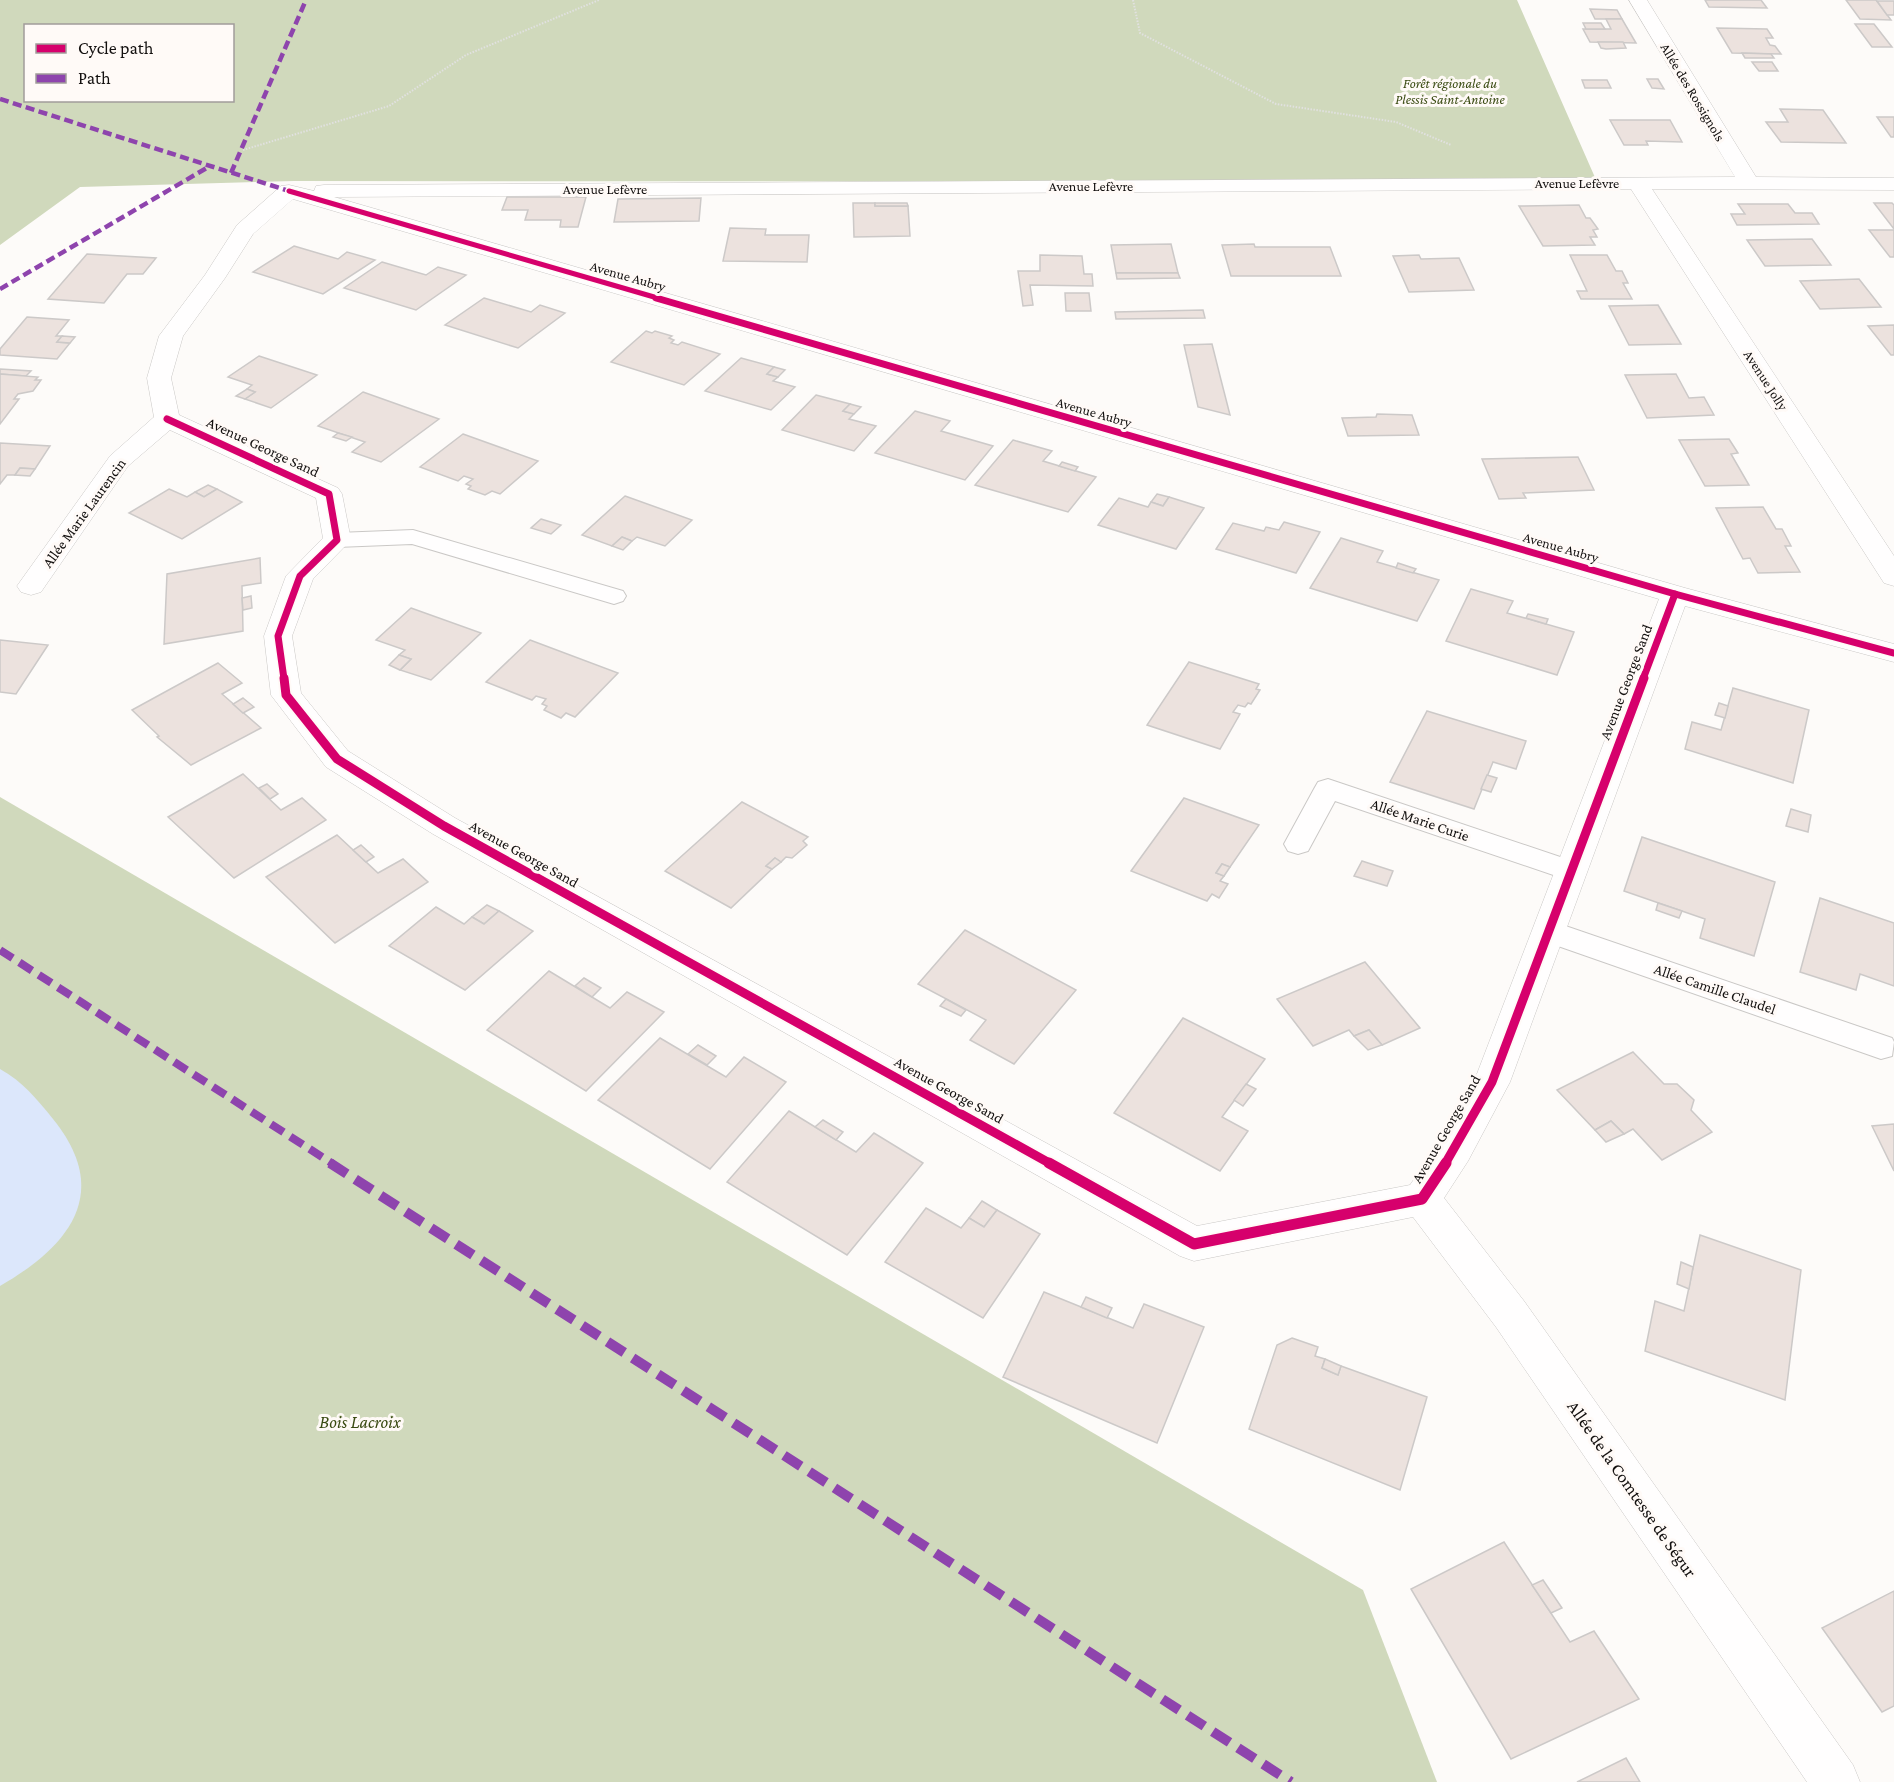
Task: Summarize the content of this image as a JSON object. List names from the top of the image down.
{
  "streets": {
    "street": [
      "Allée des Rossignols",
      "Avenue Lefèvre",
      "Avenue Aubry",
      "Avenue Jolly",
      "Avenue George Sand",
      "Allée Marie Laurencin",
      "Allée de la Comtesse de Ségur"
    ],
    "lane": ["Allée Marie Curie", "Allée Camille Claudel"]
  },
  "crossings": [
    ["Allée des Rossignols", "Avenue Lefèvre"],
    ["Avenue Lefèvre", "Avenue Aubry"],
    ["Avenue Lefèvre", "Avenue Jolly"],
    ["Avenue Aubry", "Avenue George Sand"],
    ["Avenue George Sand", "Allée Marie Laurencin"],
    ["Avenue George Sand", "Allée Marie Curie"],
    ["Avenue George Sand", "Allée Camille Claudel"],
    ["Avenue George Sand", "Allée de la Comtesse de Ségur"]
  ],
  "parks": ["Forêt régionale du Plessis Saint-Antoine", "Bois Lacroix"],
  "legend": ["Cycle path", "Path"]
}
